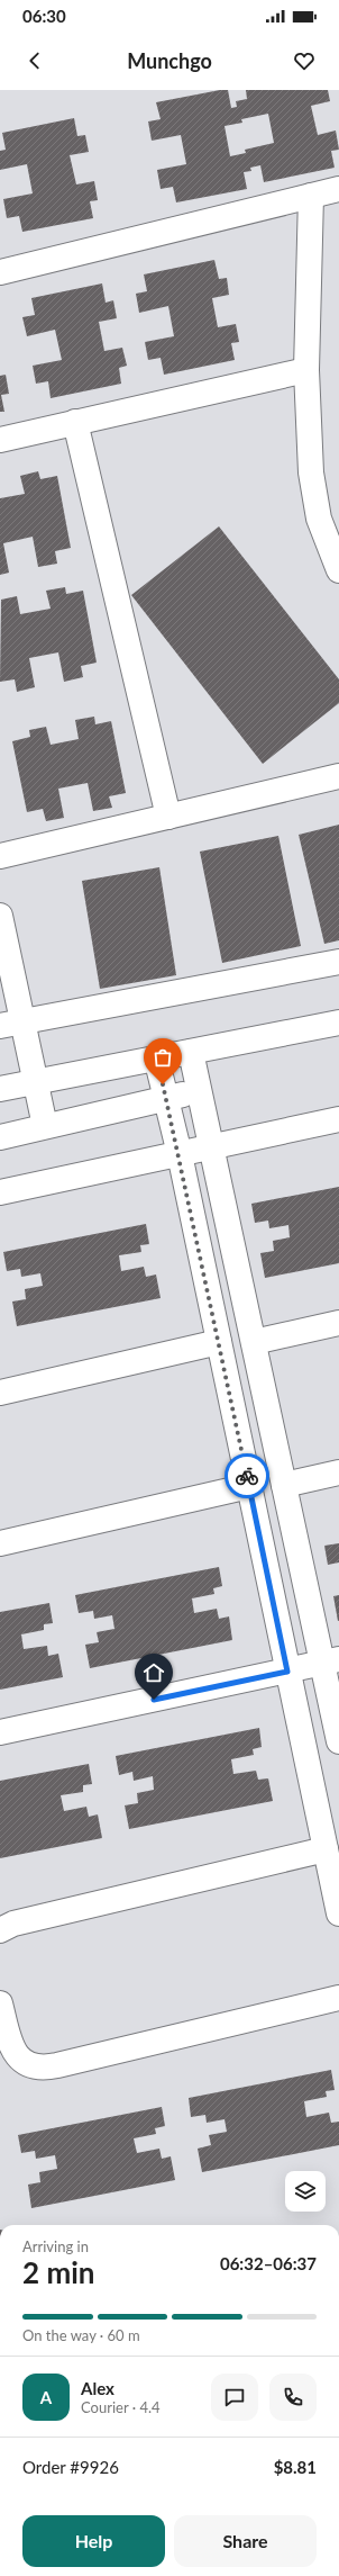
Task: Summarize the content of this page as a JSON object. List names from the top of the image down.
{
  "page": {
    "status": "06:30",
    "header": "Munchgo",
    "heading": ["2 min", "Arriving in", "06:32–06:37"],
    "panel": [
      "Alex",
      "Courier · 4.4",
      "Order #9926",
      "$8.81"
    ],
    "bar": "On the way · 60 m",
    "round": "A",
    "buttons": ["Help", "Share"]
  }
}
